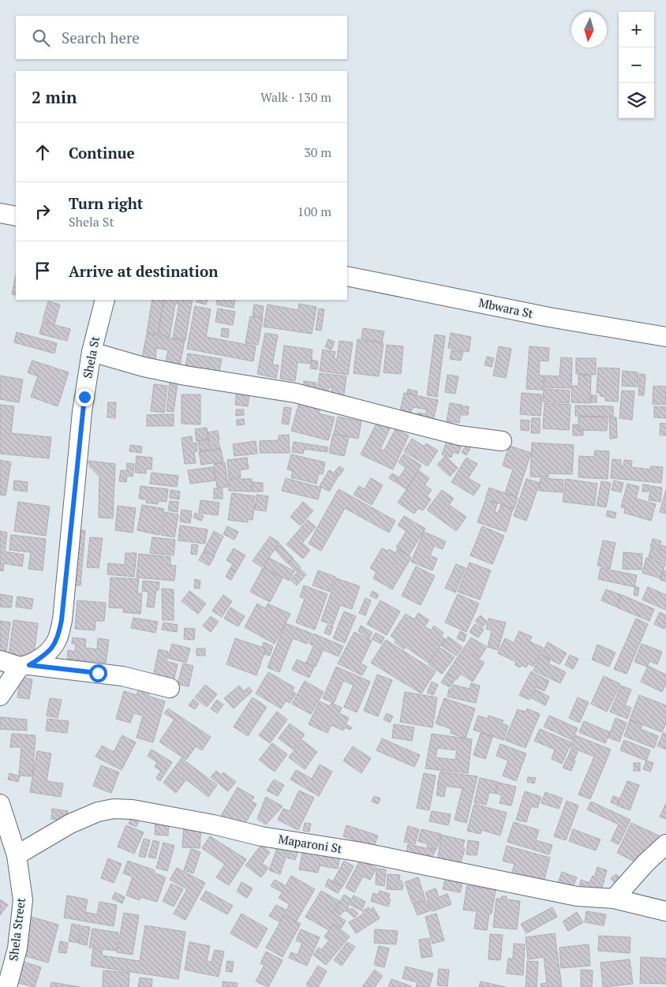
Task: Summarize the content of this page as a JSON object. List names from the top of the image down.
{
  "streets": {
    "street": [
      "Mbwara St",
      "Shela St",
      "Maparoni St",
      "Shela Street"
    ]
  },
  "crossings": [
    ["Maparoni St", "Shela Street"]
  ],
  "north": "bottom",
  "page": {
    "map_buttons": ["+", "−"],
    "search": "Search here",
    "heading": ["2 min", "Walk · 130 m"],
    "list": [
      ["Continue", "30 m"],
      ["Turn right", "Shela St", "100 m"],
      "Arrive at destination"
    ]
  }
}
